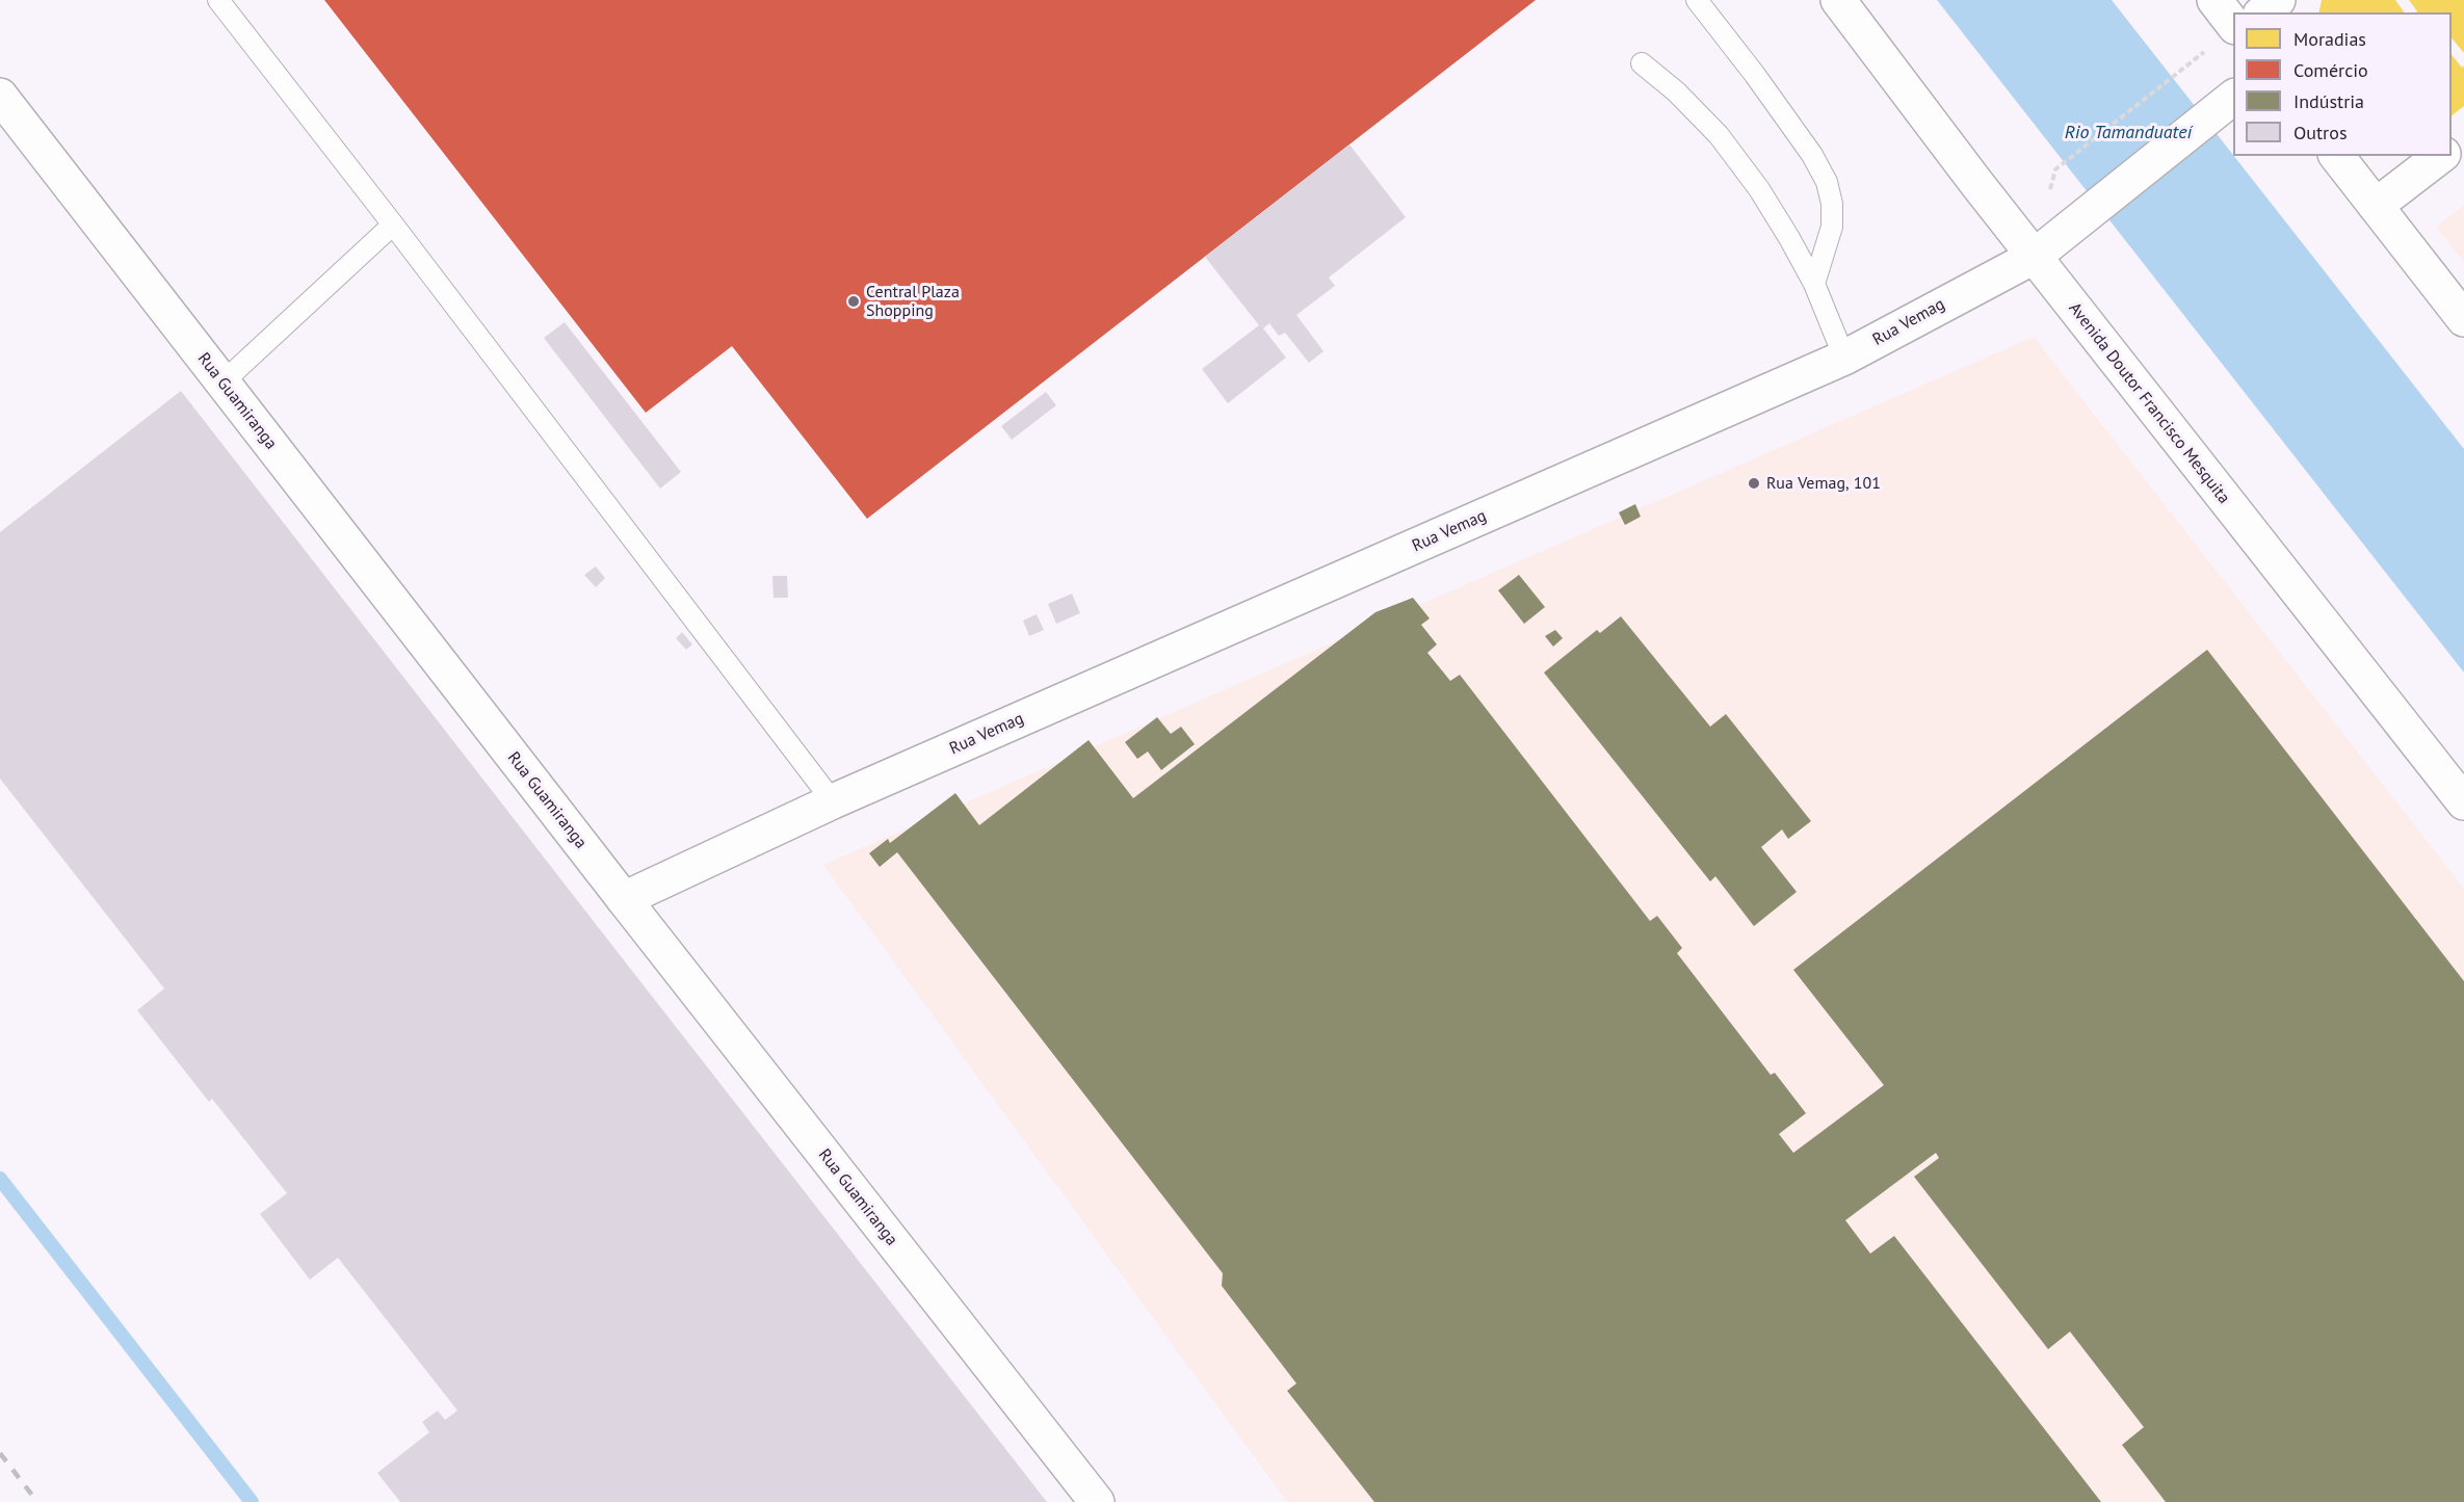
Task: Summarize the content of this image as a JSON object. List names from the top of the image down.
{
  "streets": {
    "main road": ["Rua Vemag", "Rua Guamiranga", "Avenida Doutor Francisco Mesquita"]
  },
  "crossings": [
    ["Rua Vemag", "Rua Guamiranga"],
    ["Rua Vemag", "Avenida Doutor Francisco Mesquita"]
  ],
  "water": ["Rio Tamanduateí"],
  "places": ["Central Plaza Shopping", "Rua Vemag, 101"],
  "legend": [
    "Moradias",
    "Comércio",
    "Indústria",
    "Outros"
  ]
}
